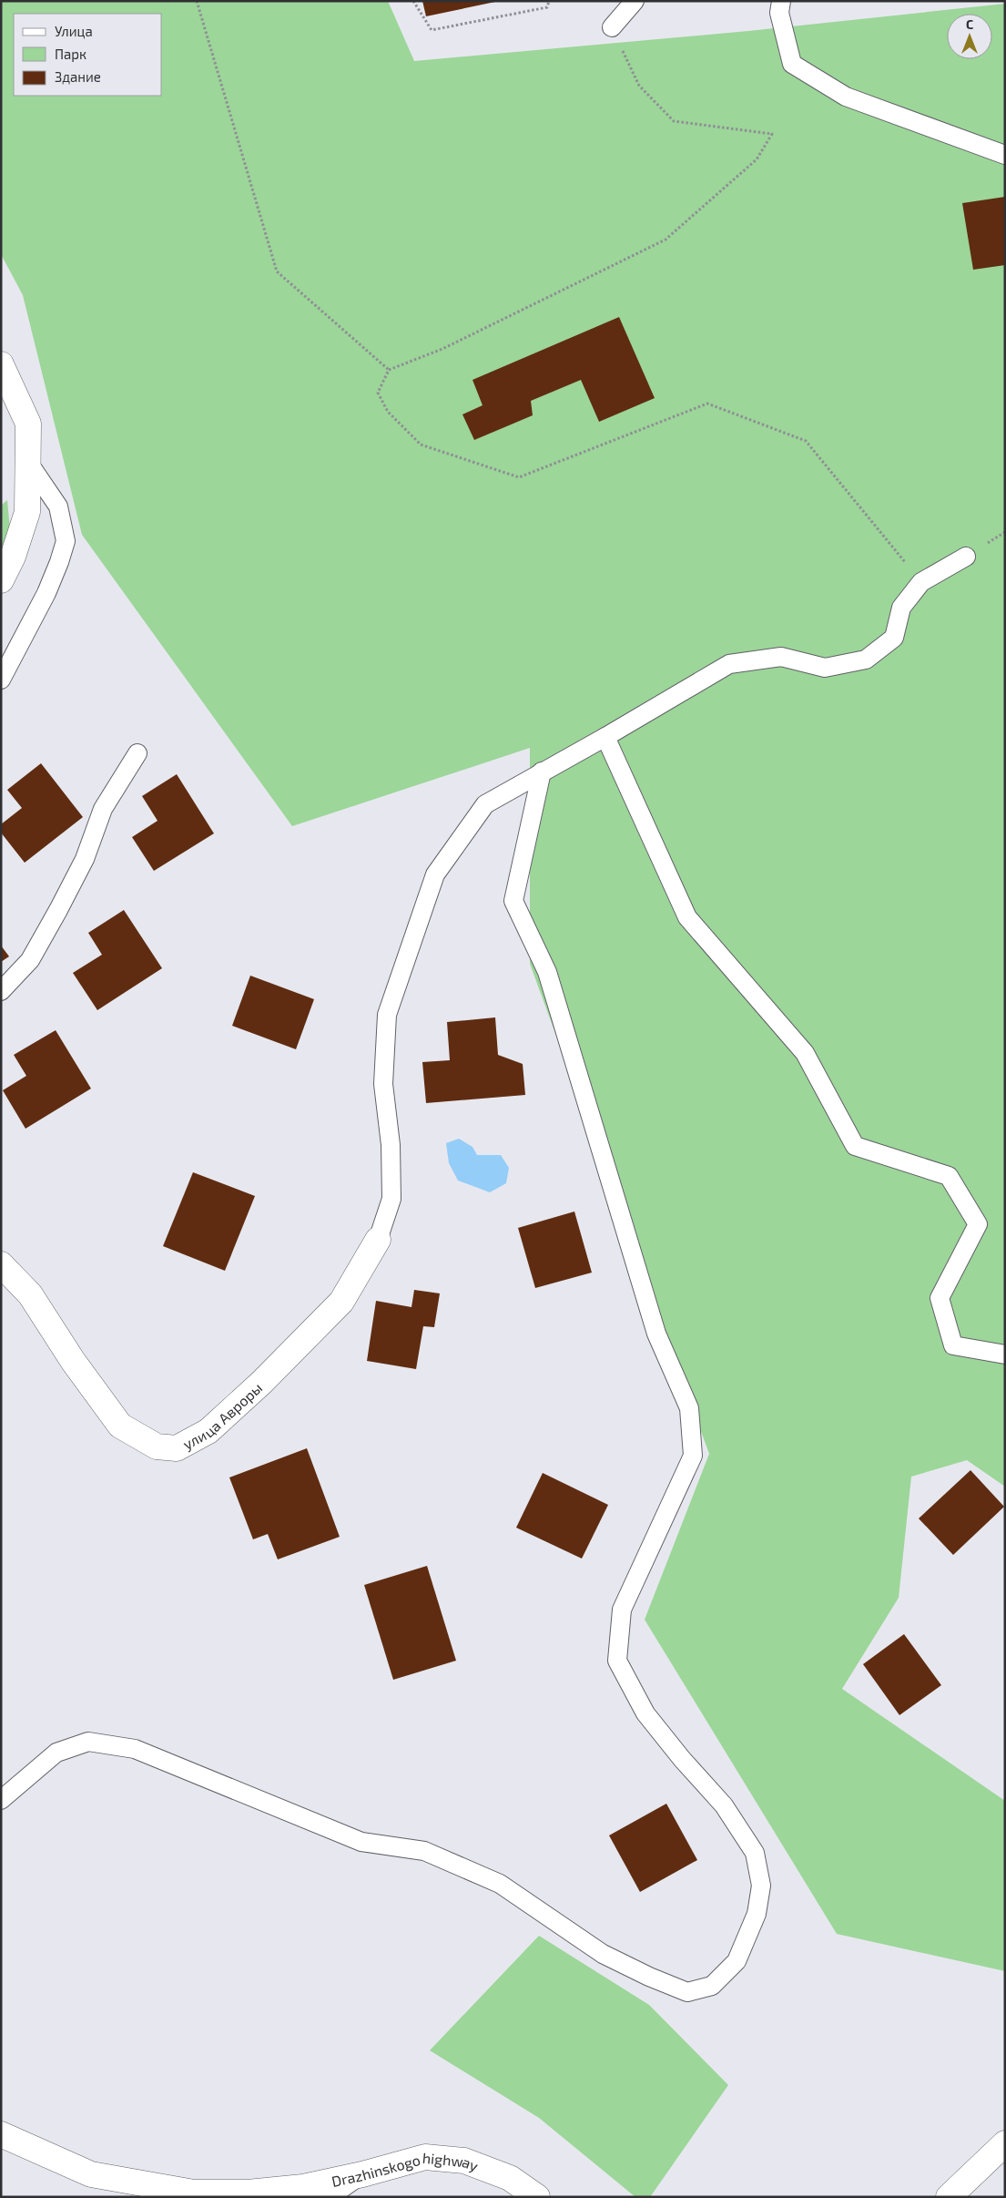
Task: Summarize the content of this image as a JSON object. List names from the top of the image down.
{
  "streets": {
    "street": ["улица Авроры", "Drazhinskogo highway"]
  },
  "legend": ["Улица", "Парк", "Здание"],
  "north": "top"
}
